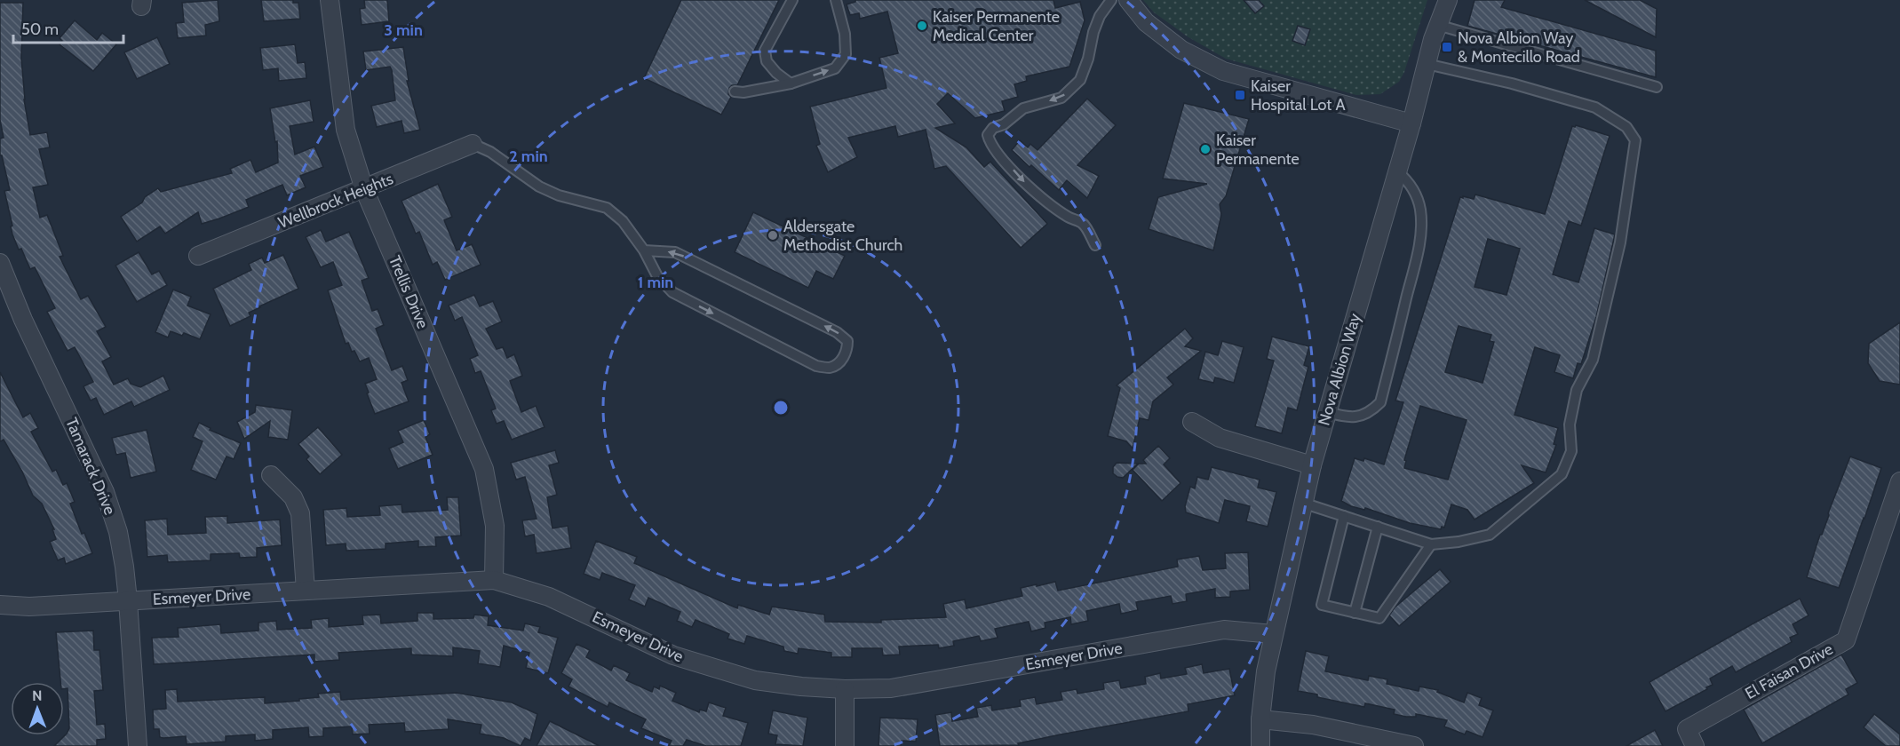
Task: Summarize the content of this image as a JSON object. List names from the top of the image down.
{
  "streets": {
    "street": [
      "Wellbrock Heights",
      "Trellis Drive",
      "Nova Albion Way",
      "Tamarack Drive",
      "Esmeyer Drive",
      "El Faisan Drive"
    ]
  },
  "crossings": [
    ["Wellbrock Heights", "Trellis Drive"],
    ["Trellis Drive", "Esmeyer Drive"],
    ["Nova Albion Way", "Esmeyer Drive"],
    ["Tamarack Drive", "Esmeyer Drive"]
  ],
  "places": {
    "other": ["Kaiser Permanente Medical Center", "Kaiser Permanente", "Aldersgate Methodist Church"],
    "transit": ["Nova Albion Way & Montecillo Road", "Kaiser Hospital Lot A"]
  },
  "scale_bar": "50 m",
  "north": "top",
  "rings": ["3 min", "2 min", "1 min"]
}
